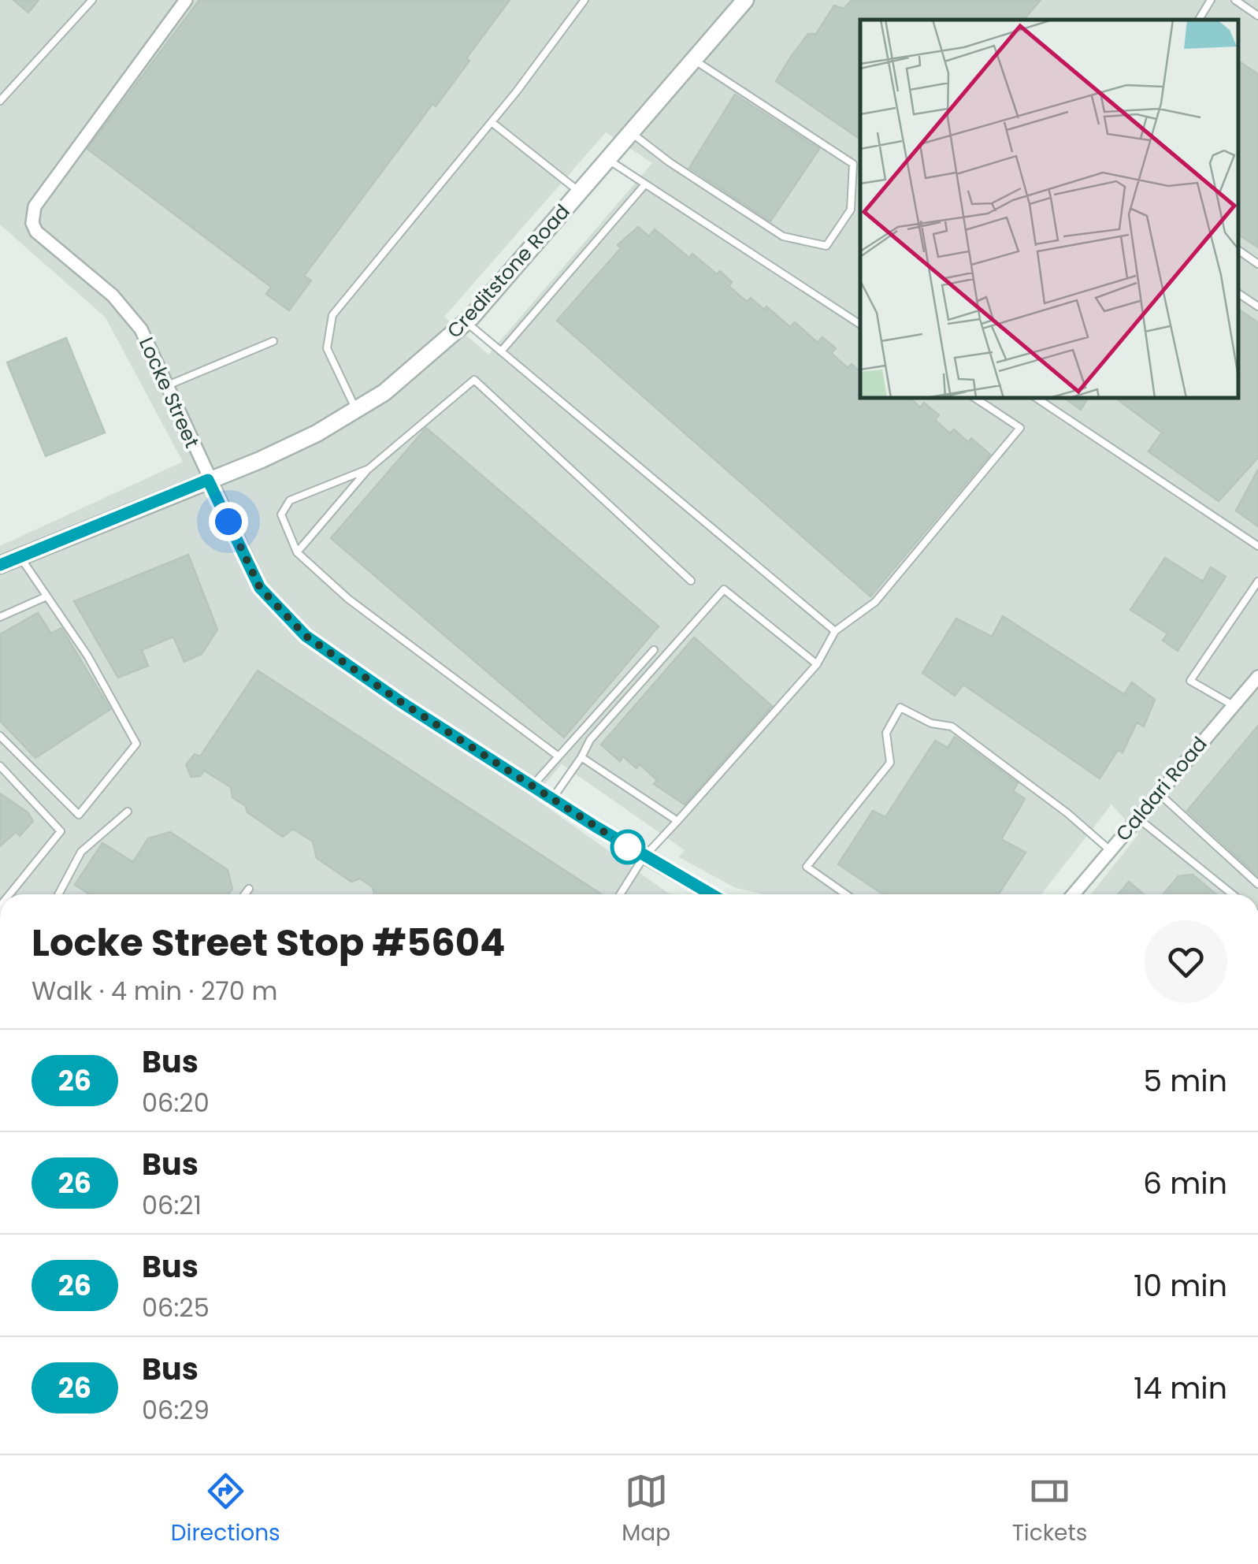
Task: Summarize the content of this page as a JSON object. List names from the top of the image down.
{
  "streets": {
    "street": ["Creditstone Road", "Locke Street", "Caldari Road"]
  },
  "crossings": [
    ["Creditstone Road", "Locke Street"]
  ],
  "lines": ["bus line 26"],
  "page": {
    "heading": ["Locke Street Stop #5604", "Walk · 4 min · 270 m"],
    "list": [
      {
        "mark": "26",
        "name": "Bus",
        "note": "06:20",
        "value": "5 min"
      },
      {
        "mark": "26",
        "name": "Bus",
        "note": "06:21",
        "value": "6 min"
      },
      {
        "mark": "26",
        "name": "Bus",
        "note": "06:25",
        "value": "10 min"
      },
      {
        "mark": "26",
        "name": "Bus",
        "note": "06:29",
        "value": "14 min"
      }
    ],
    "tabs": ["Directions", "Map", "Tickets"]
  }
}
